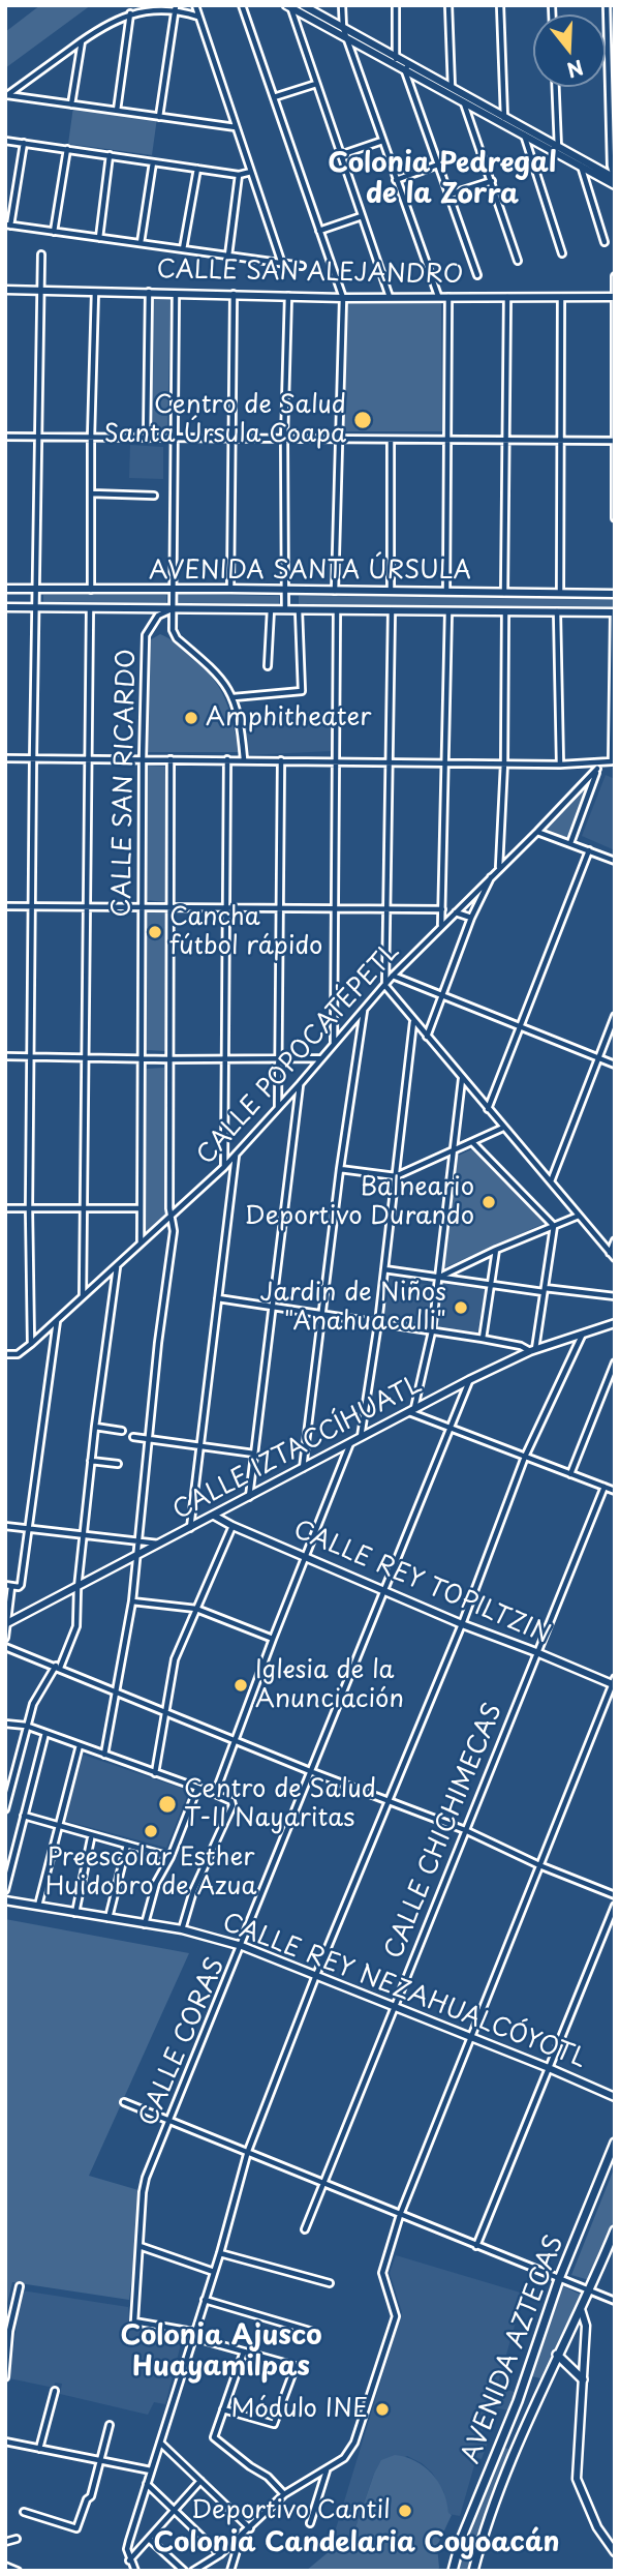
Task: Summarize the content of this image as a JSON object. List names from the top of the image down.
{
  "streets": {
    "main road": ["AVENIDA AZTECAS"],
    "street": [
      "CALLE SAN ALEJANDRO",
      "AVENIDA SANTA ÚRSULA",
      "CALLE SAN RICARDO",
      "CALLE POPOCATÉPETL",
      "CALLE IZTACCÍHUATL",
      "CALLE REY TOPILTZIN",
      "CALLE CHICHIMECAS",
      "CALLE REY NEZAHUALCÓYOTL",
      "CALLE CORAS"
    ]
  },
  "crossings": [
    ["AVENIDA SANTA ÚRSULA", "CALLE SAN RICARDO"],
    ["CALLE SAN RICARDO", "CALLE POPOCATÉPETL"],
    ["CALLE SAN RICARDO", "CALLE IZTACCÍHUATL"],
    ["CALLE IZTACCÍHUATL", "CALLE REY TOPILTZIN"],
    ["CALLE IZTACCÍHUATL", "CALLE CORAS"],
    ["CALLE REY TOPILTZIN", "CALLE CHICHIMECAS"],
    ["CALLE REY TOPILTZIN", "CALLE CORAS"],
    ["CALLE CHICHIMECAS", "CALLE REY NEZAHUALCÓYOTL"],
    ["CALLE REY NEZAHUALCÓYOTL", "CALLE CORAS"]
  ],
  "districts": ["Colonia Pedregal de la Zorra", "Colonia Ajusco Huayamilpas", "Colonia Candelaria Coyoacán"],
  "places": [
    "Centro de Salud Santa Úrsula Coapa",
    "Amphitheater",
    "Cancha fútbol rápido",
    "Balneario Deportivo Durando",
    "Jardin de Niños \"Anahuacalli\"",
    "Iglesia de la Anunciación",
    "Centro de Salud T-II Nayaritas",
    "Preescolar Esther Huidobro de Azua",
    "Módulo INE",
    "Deportivo Cantil"
  ],
  "north": "bottom"
}
